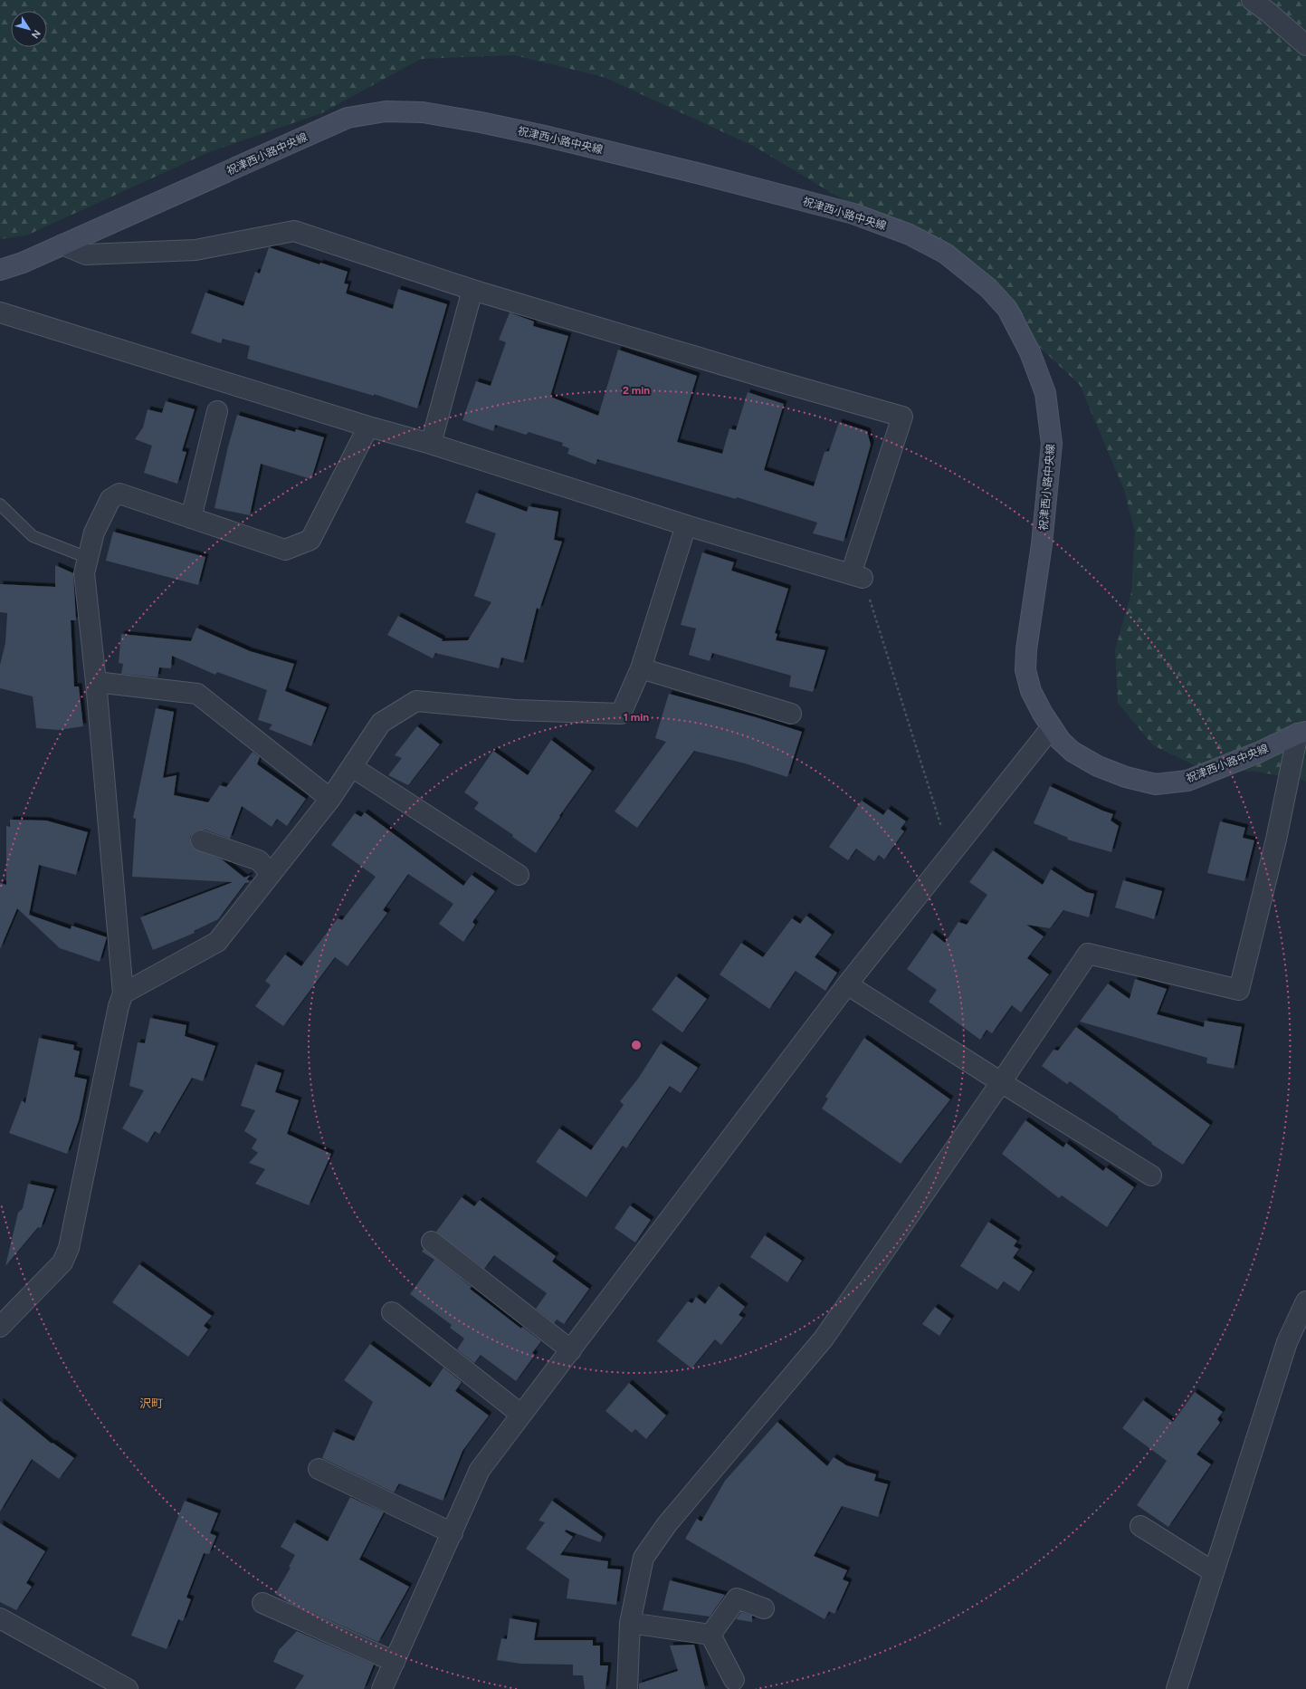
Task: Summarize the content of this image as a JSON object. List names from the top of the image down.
{
  "streets": {
    "main road": ["祝津西小路中央線"]
  },
  "districts": ["沢町"],
  "north": "bottom right",
  "rings": ["2 min", "1 min"]
}
